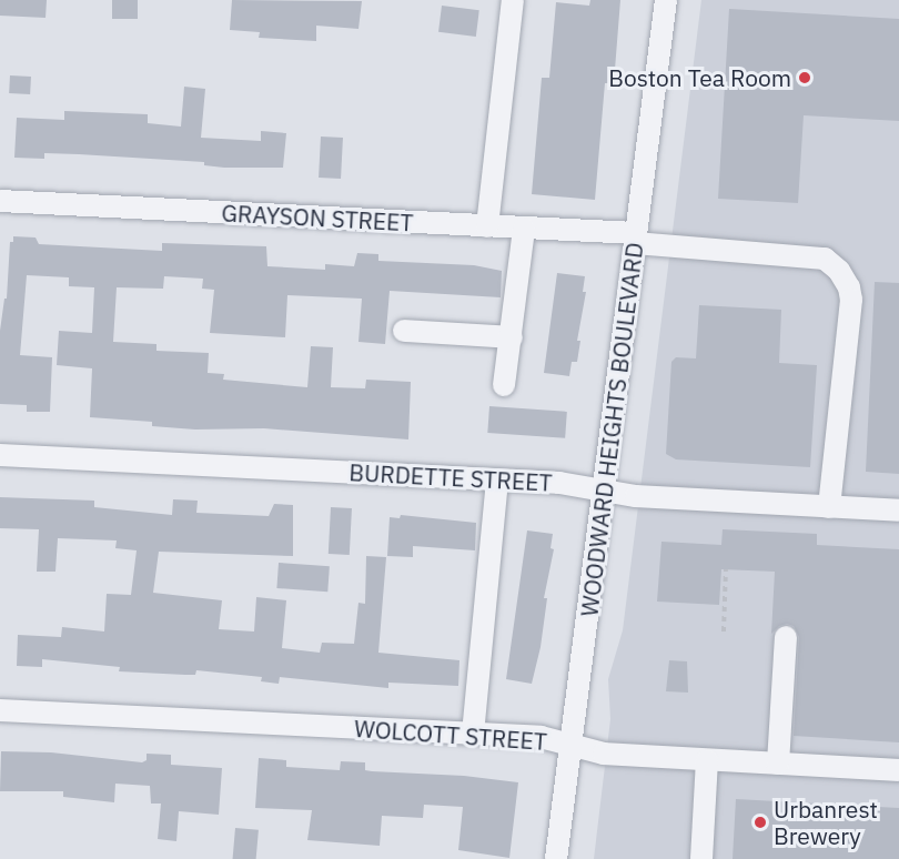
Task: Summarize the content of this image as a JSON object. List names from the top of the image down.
{
  "streets": {
    "street": [
      "GRAYSON STREET",
      "WOODWARD HEIGHTS BOULEVARD",
      "BURDETTE STREET",
      "WOLCOTT STREET"
    ]
  },
  "crossings": [
    ["GRAYSON STREET", "WOODWARD HEIGHTS BOULEVARD"],
    ["GRAYSON STREET", "BURDETTE STREET"],
    ["WOODWARD HEIGHTS BOULEVARD", "BURDETTE STREET"],
    ["WOODWARD HEIGHTS BOULEVARD", "WOLCOTT STREET"]
  ],
  "places": ["Boston Tea Room", "Urbanrest Brewery"]
}
